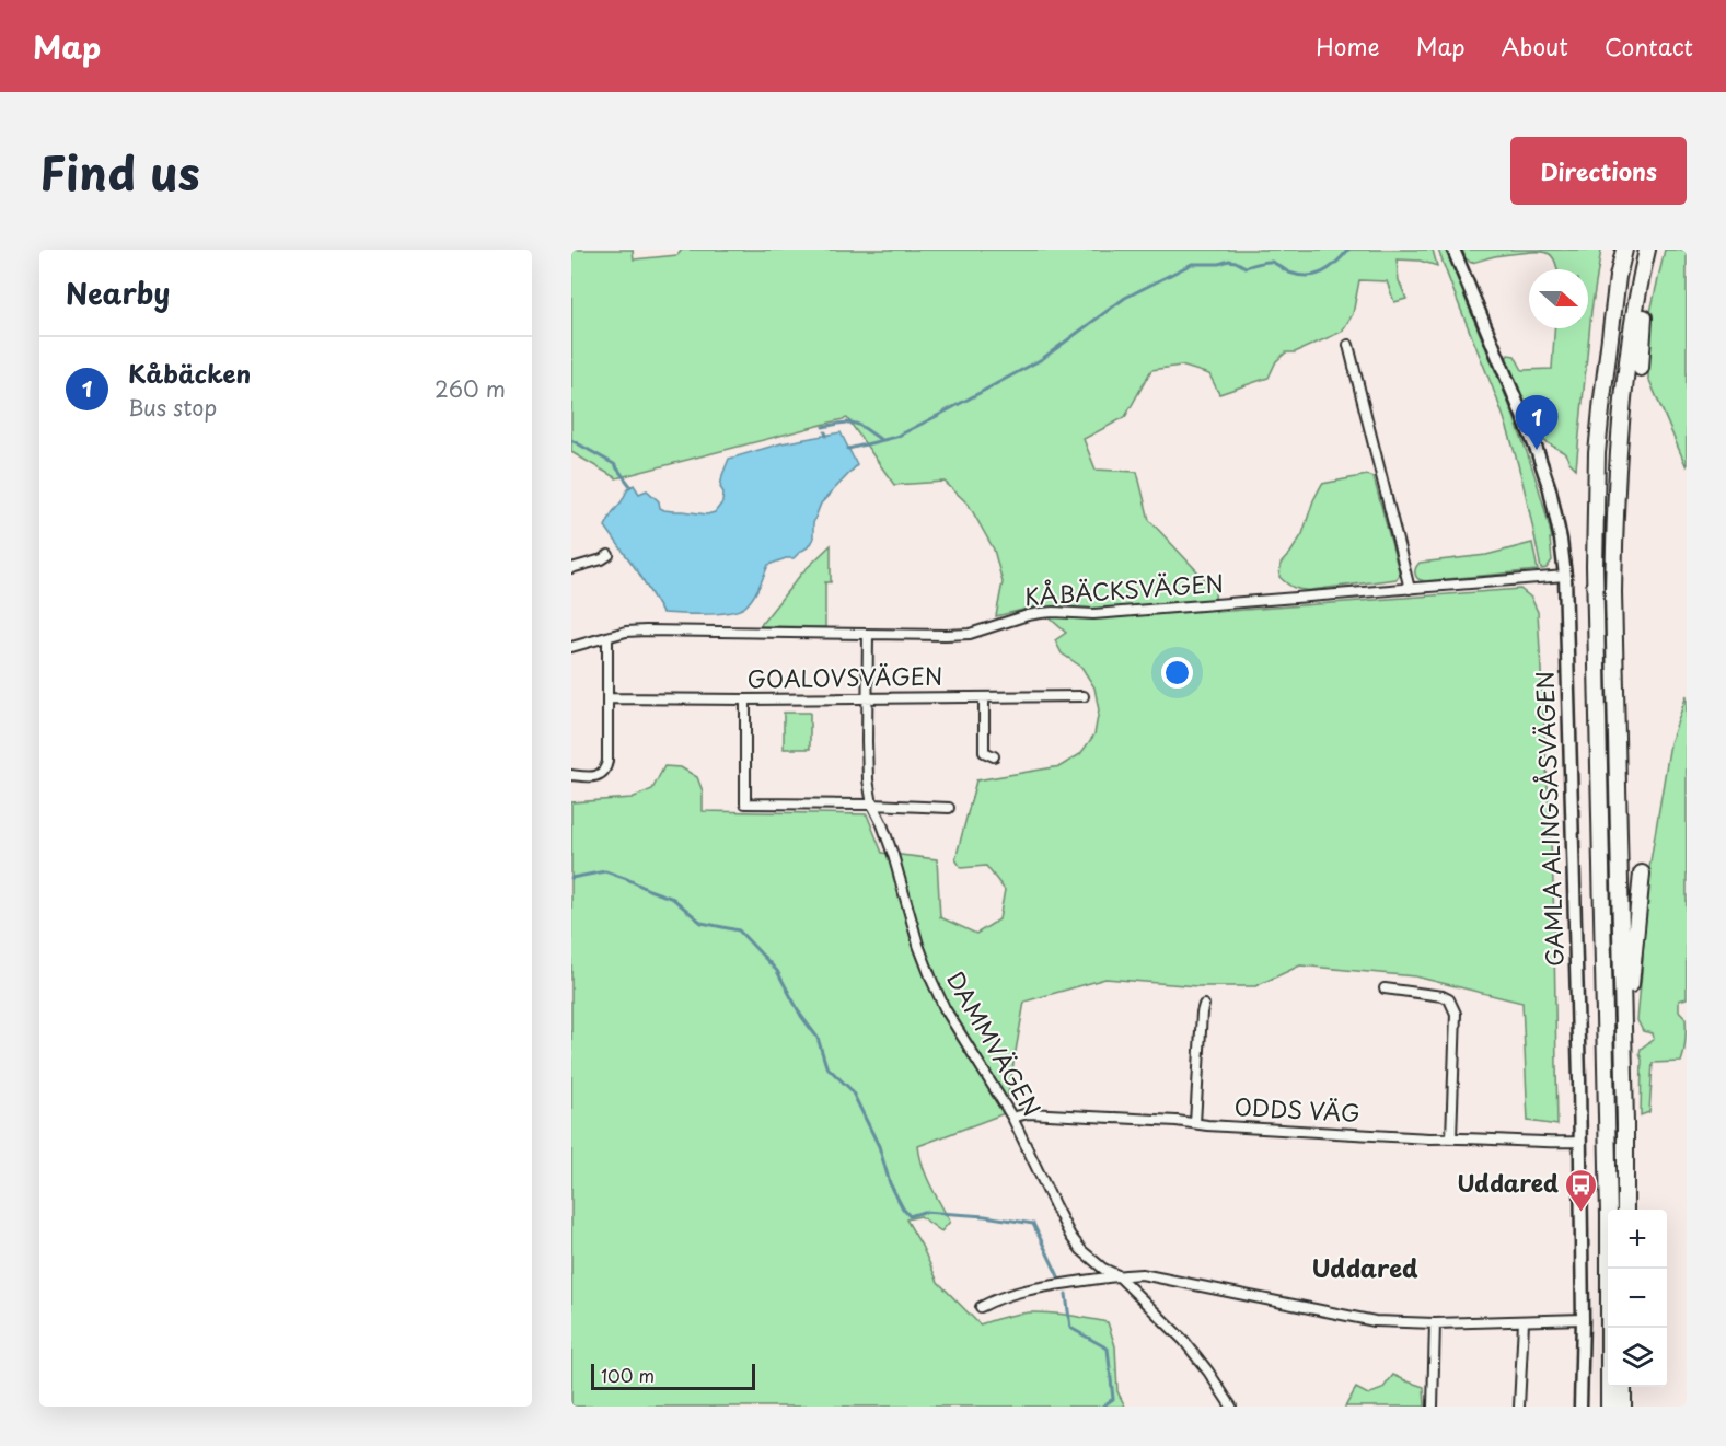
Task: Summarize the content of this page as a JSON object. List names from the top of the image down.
{
  "streets": {
    "street": [
      "KÅBÄCKSVÄGEN",
      "GOALOVSVÄGEN",
      "GAMLA ALINGSÅSVÄGEN",
      "DAMMVÄGEN",
      "ODDS VÄG"
    ]
  },
  "crossings": [
    ["KÅBÄCKSVÄGEN", "GAMLA ALINGSÅSVÄGEN"],
    ["KÅBÄCKSVÄGEN", "DAMMVÄGEN"],
    ["GOALOVSVÄGEN", "DAMMVÄGEN"],
    ["GAMLA ALINGSÅSVÄGEN", "ODDS VÄG"],
    ["DAMMVÄGEN", "ODDS VÄG"]
  ],
  "districts": ["Uddared"],
  "places": {
    "bus stop": ["Uddared"]
  },
  "scale_bar": "100 m",
  "north": "right",
  "page": {
    "header": "Map",
    "nav": [
      "Home",
      "Map",
      "About",
      "Contact"
    ],
    "title": "Find us",
    "buttons": "Directions",
    "heading": "Nearby",
    "list": [
      {
        "mark": "1",
        "name": "Kåbäcken",
        "note": "Bus stop",
        "value": "260 m"
      }
    ],
    "pins": "1",
    "map_buttons": ["+", "−"],
    "scale": "100 m"
  }
}
